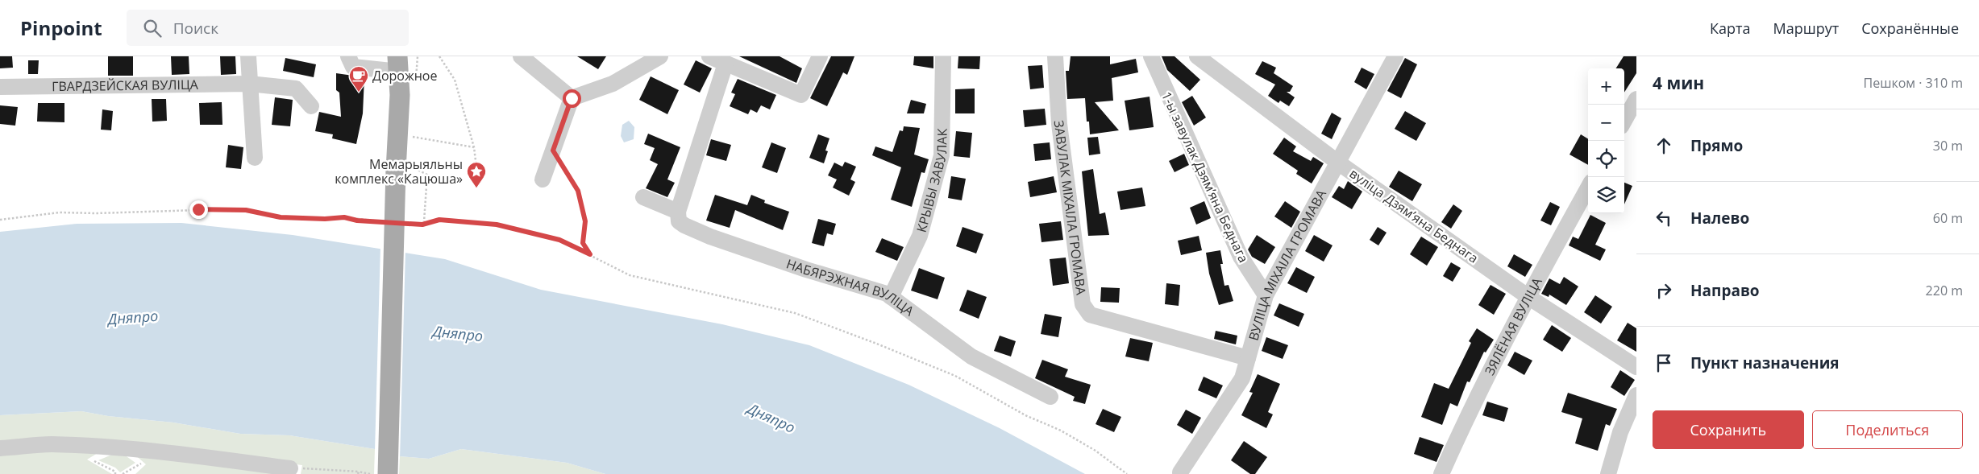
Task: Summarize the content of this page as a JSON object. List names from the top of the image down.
{
  "streets": {
    "street": [
      "ГВАРДЗЕЙСКАЯ ВУЛІЦА",
      "1-ы завулак Дзямʼяна Беднага",
      "КРЫВЫ ЗАВУЛАК",
      "ЗАВУЛАК МІХАІЛА ГРОМАВА",
      "вуліца Дзямʼяна Беднага",
      "ВУЛІЦА МІХАІЛА ГРОМАВА",
      "НАБЯРЭЖНАЯ ВУЛІЦА",
      "ЗЯЛЁНАЯ ВУЛІЦА"
    ]
  },
  "crossings": [
    ["1-ы завулак Дзямʼяна Беднага", "ВУЛІЦА МІХАІЛА ГРОМАВА"],
    ["КРЫВЫ ЗАВУЛАК", "НАБЯРЭЖНАЯ ВУЛІЦА"],
    ["ЗАВУЛАК МІХАІЛА ГРОМАВА", "ВУЛІЦА МІХАІЛА ГРОМАВА"],
    ["вуліца Дзямʼяна Беднага", "ВУЛІЦА МІХАІЛА ГРОМАВА"],
    ["вуліца Дзямʼяна Беднага", "ЗЯЛЁНАЯ ВУЛІЦА"]
  ],
  "water": ["Дняпро"],
  "places": {
    "cafe": ["Дорожное"],
    "place": ["Мемарыяльны комплекс «Кацюша»"]
  },
  "page": {
    "header": "Pinpoint",
    "search": "Поиск",
    "nav": ["Карта", "Маршрут", "Сохранённые"],
    "heading": ["4 мин", "Пешком · 310 m"],
    "map_buttons": ["+", "−"],
    "list": [
      ["Прямо", "30 m"],
      ["Налево", "60 m"],
      ["Направо", "220 m"],
      "Пункт назначения"
    ],
    "buttons": ["Сохранить", "Поделиться"]
  }
}
